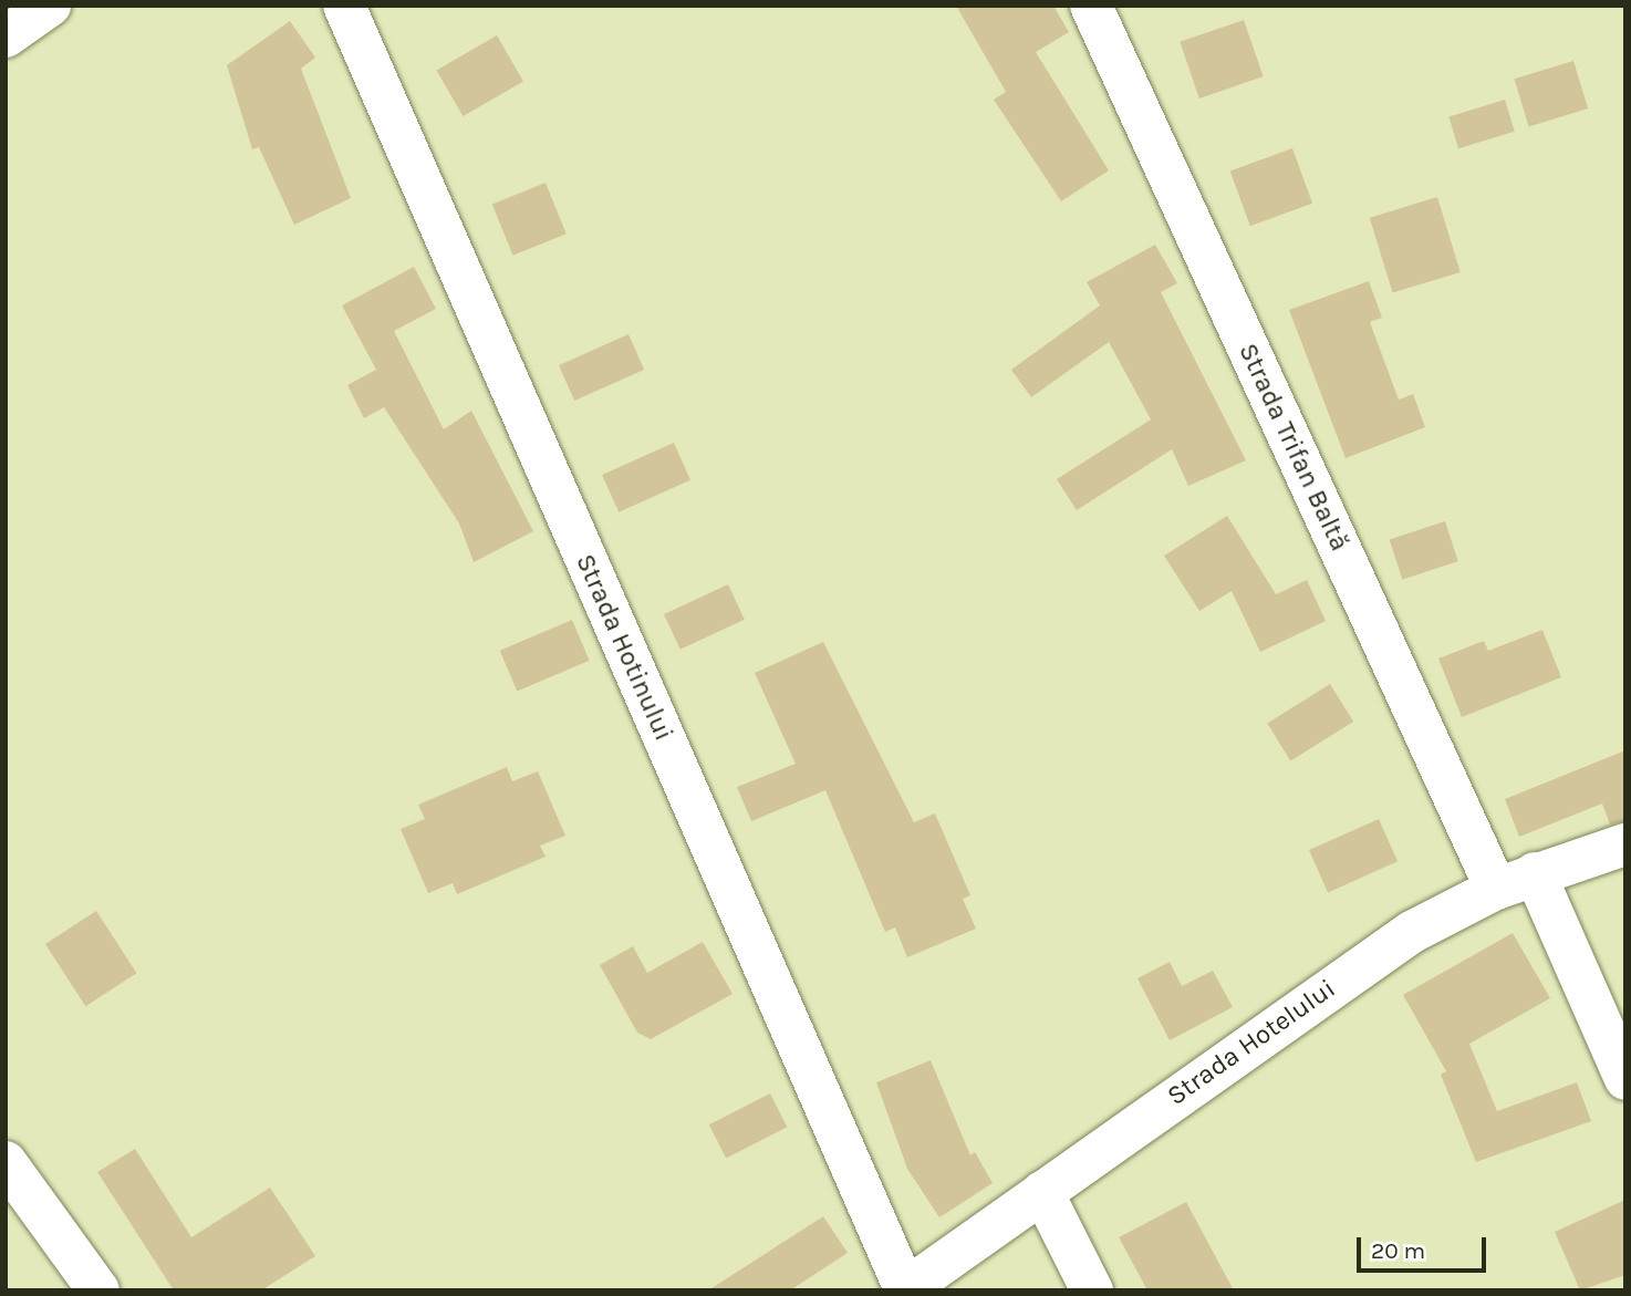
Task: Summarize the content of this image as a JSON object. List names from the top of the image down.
{
  "streets": {
    "street": ["Strada Trifan Baltă", "Strada Hotinului", "Strada Hotelului"]
  },
  "crossings": [
    ["Strada Trifan Baltă", "Strada Hotelului"],
    ["Strada Hotinului", "Strada Hotelului"]
  ],
  "scale_bar": "20 m"
}
